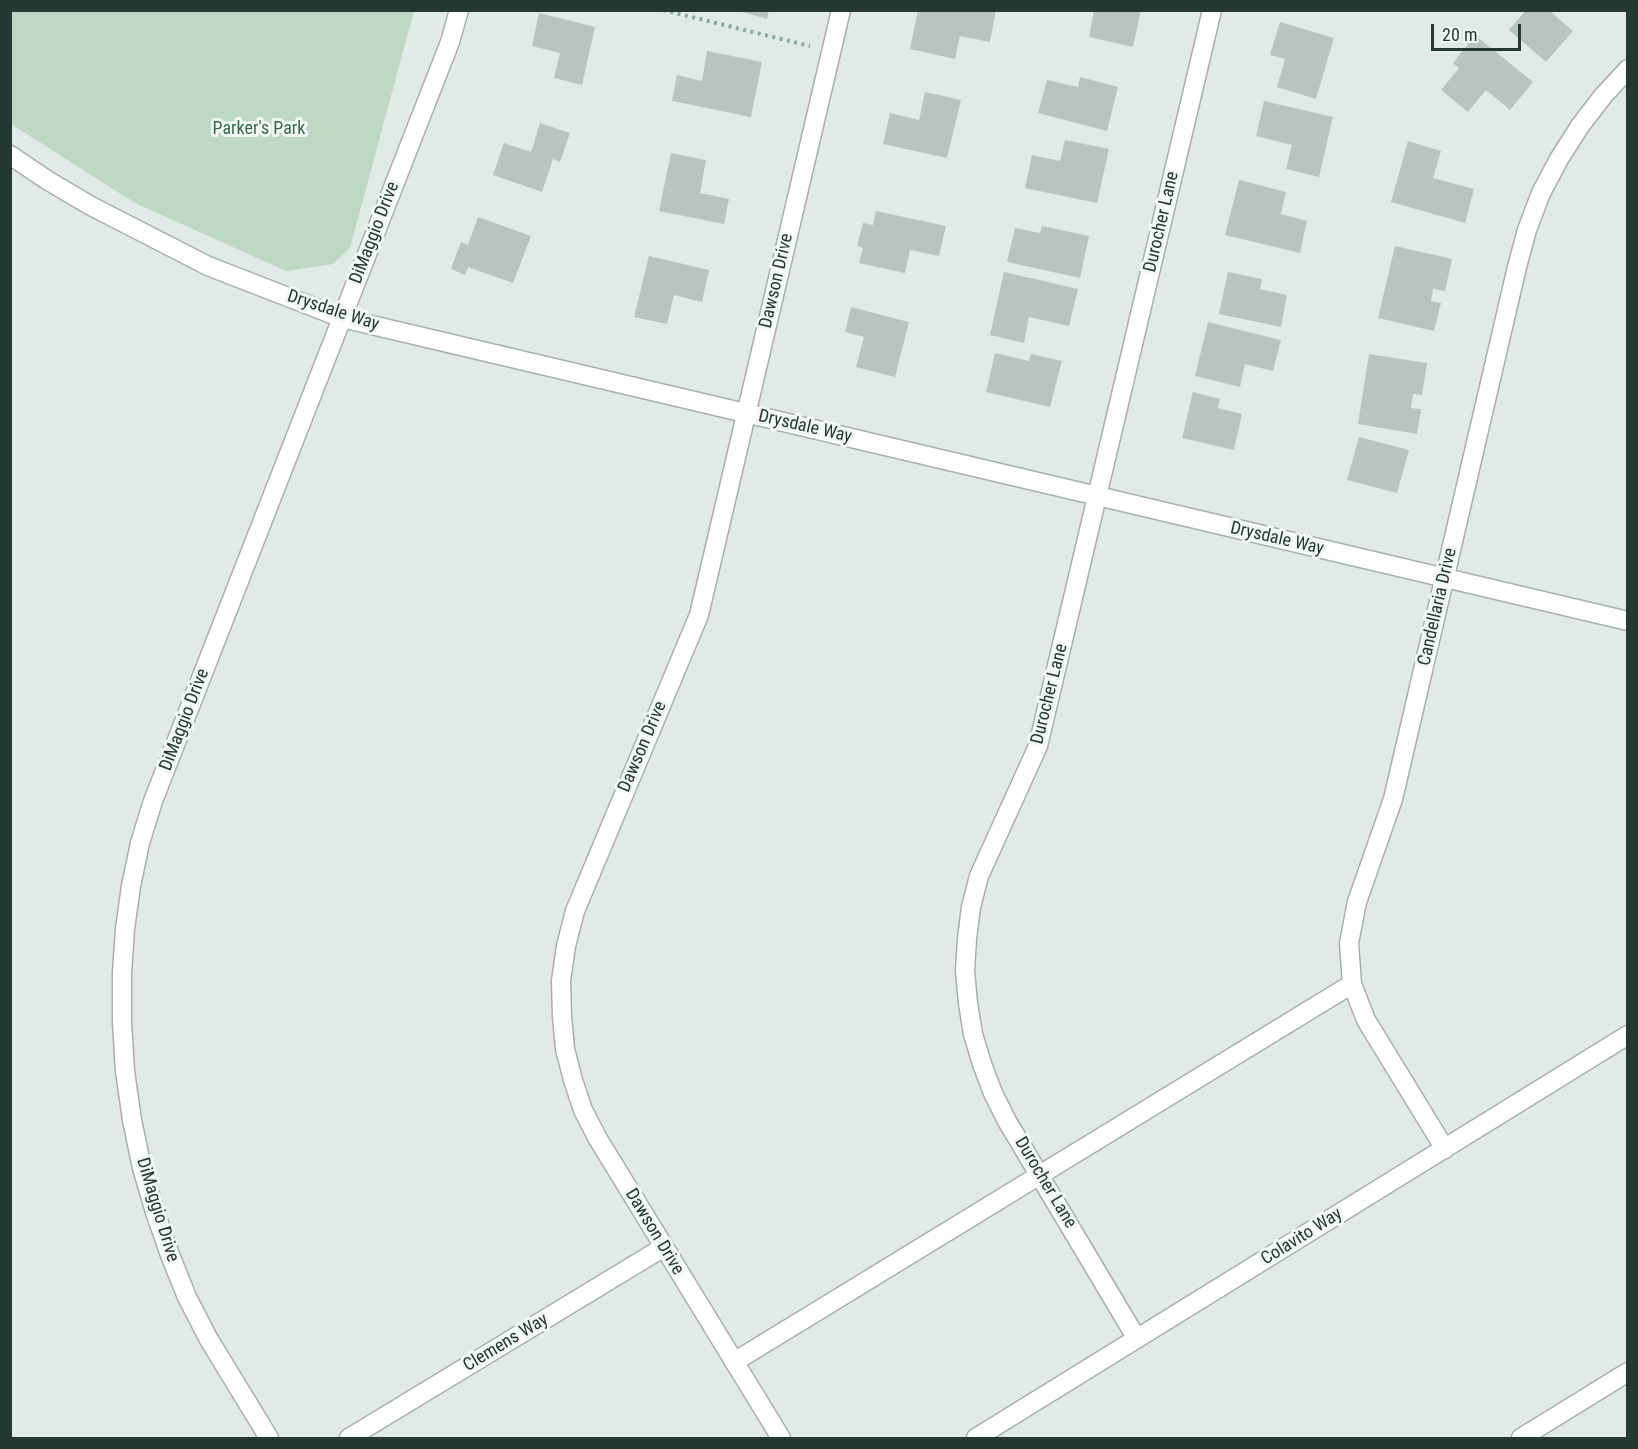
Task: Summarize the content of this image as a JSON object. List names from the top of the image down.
{
  "streets": {
    "street": [
      "Durocher Lane",
      "DiMaggio Drive",
      "Dawson Drive",
      "Drysdale Way",
      "Candellaria Drive",
      "Colavito Way",
      "Clemens Way"
    ]
  },
  "crossings": [
    ["Durocher Lane", "Drysdale Way"],
    ["Durocher Lane", "Colavito Way"],
    ["DiMaggio Drive", "Drysdale Way"],
    ["Dawson Drive", "Drysdale Way"],
    ["Dawson Drive", "Clemens Way"],
    ["Drysdale Way", "Candellaria Drive"],
    ["Candellaria Drive", "Colavito Way"]
  ],
  "parks": ["Parker's Park"],
  "scale_bar": "20 m"
}
